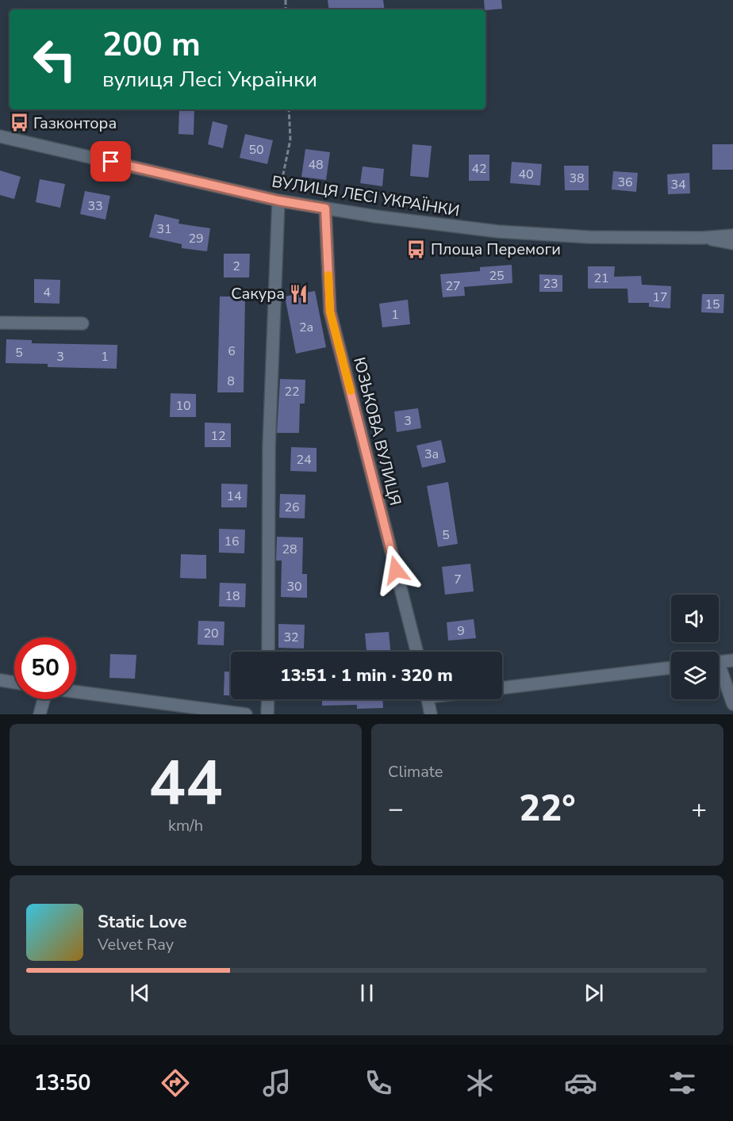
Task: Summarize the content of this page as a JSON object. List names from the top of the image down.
{
  "streets": {
    "main road": ["ВУЛИЦЯ ЛЕСІ УКРАЇНКИ", "ЮЗЬКОВА ВУЛИЦЯ"]
  },
  "crossings": [
    ["ВУЛИЦЯ ЛЕСІ УКРАЇНКИ", "ЮЗЬКОВА ВУЛИЦЯ"]
  ],
  "places": {
    "bus stop": ["Газконтора", "Площа Перемоги"],
    "restaurant": ["Сакура"]
  },
  "house_numbers": [
    "50",
    "48",
    "42",
    "40",
    "38",
    "36",
    "34",
    "33",
    "31",
    "29",
    "2",
    "25",
    "21",
    "23",
    "27",
    "4",
    "17",
    "15",
    "1",
    "2а",
    "6",
    "5",
    "3",
    "1",
    "8",
    "22",
    "10",
    "3",
    "12",
    "3а",
    "24",
    "14",
    "26",
    "5",
    "16",
    "28",
    "7",
    "30",
    "18",
    "9",
    "20",
    "32"
  ],
  "page": {
    "turn": ["200 m", "вулиця Лесі Українки"],
    "limit": "50",
    "trip": "13:51 · 1 min · 320 m",
    "tile": [
      ["44", "km/h"],
      "Climate"
    ],
    "heat": ["−", "22°", "+"],
    "song": ["Static Love", "Velvet Ray"],
    "tabs": "13:50"
  }
}
